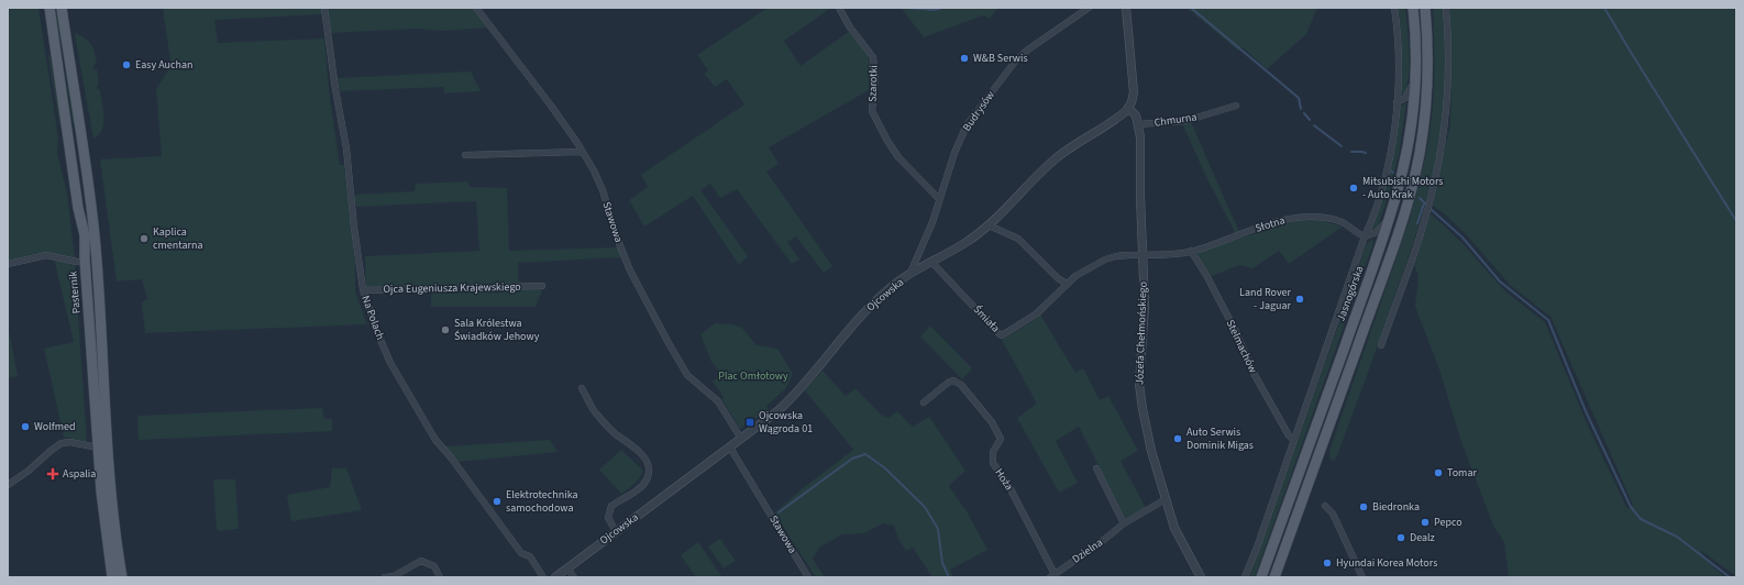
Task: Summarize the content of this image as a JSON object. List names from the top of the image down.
{
  "streets": {
    "main road": ["Pasternik", "Jasnogórska"],
    "street": [
      "Szarotki",
      "Budrysów",
      "Chmurna",
      "Stawowa",
      "Słotna",
      "Ojca Eugeniusza Krajewskiego",
      "Ojcowska",
      "Na Polach",
      "Śmiała",
      "Józefa Chełmońskiego",
      "Stelmachów",
      "Hoża",
      "Dzielna"
    ]
  },
  "crossings": [
    ["Szarotki", "Budrysów"],
    ["Budrysów", "Ojcowska"],
    ["Chmurna", "Józefa Chełmońskiego"],
    ["Stawowa", "Ojcowska"],
    ["Słotna", "Śmiała"],
    ["Słotna", "Józefa Chełmońskiego"],
    ["Słotna", "Stelmachów"],
    ["Ojca Eugeniusza Krajewskiego", "Na Polach"],
    ["Ojcowska", "Śmiała"],
    ["Ojcowska", "Józefa Chełmońskiego"],
    ["Śmiała", "Józefa Chełmońskiego"],
    ["Józefa Chełmońskiego", "Dzielna"],
    ["Hoża", "Dzielna"]
  ],
  "parks": ["Plac Omłotowy"],
  "places": {
    "other": [
      "W&B Serwis",
      "Easy Auchan",
      "Mitsubishi Motors - Auto Krak",
      "Kaplica cmentarna",
      "Land Rover - Jaguar",
      "Sala Królestwa Świadków Jehowy",
      "Wolfmed",
      "Auto Serwis Dominik Migas",
      "Tomar",
      "Elektrotechnika samochodowa",
      "Biedronka",
      "Pepco",
      "Dealz",
      "Hyundai Korea Motors"
    ],
    "transit": ["Ojcowska Wągroda 01"],
    "health": ["Aspalia"]
  }
}
